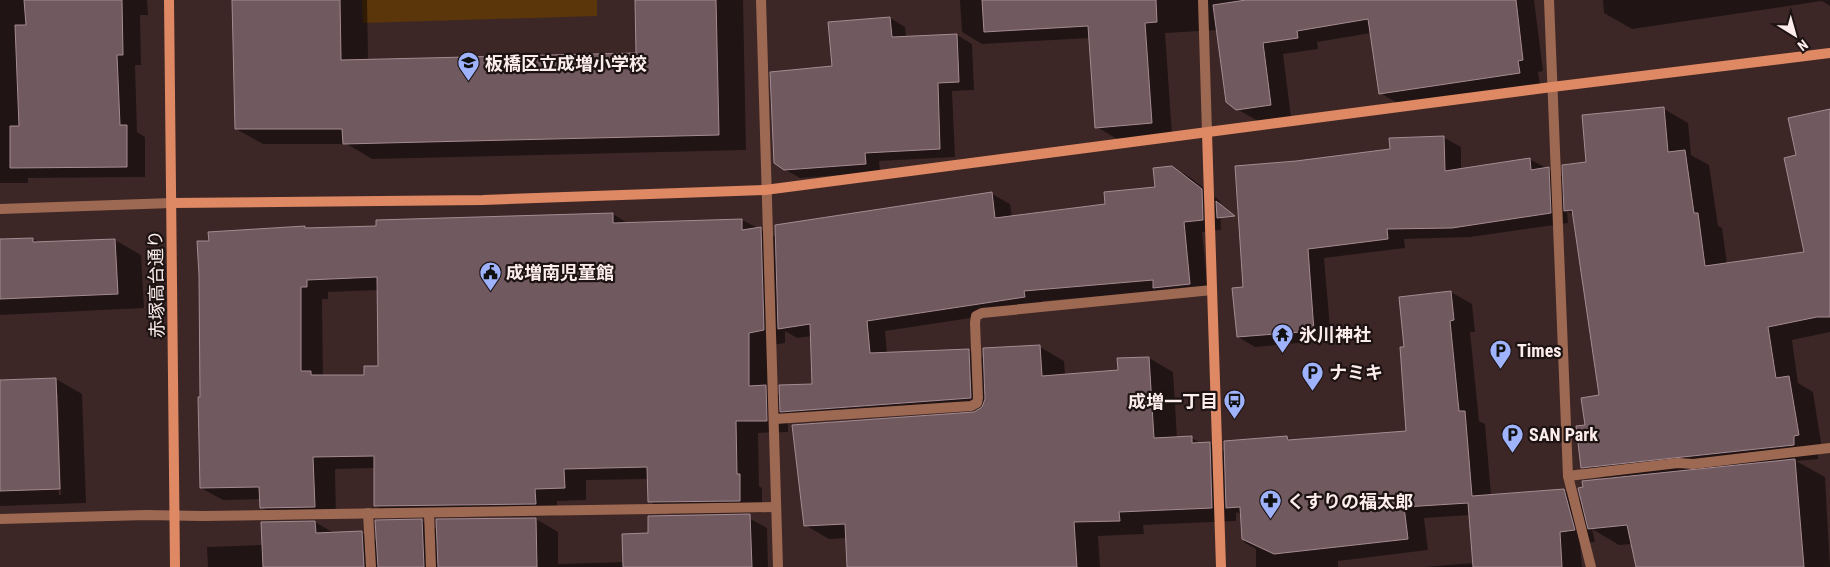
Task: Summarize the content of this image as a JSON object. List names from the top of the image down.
{
  "streets": {
    "street": ["赤塚高台通り"]
  },
  "places": {
    "school or university": ["板橋区立成増小学校"],
    "public building": ["成増南児童館"],
    "temple": ["氷川神社"],
    "parking": ["Times", "ナミキ", "SAN Park"],
    "bus stop": ["成増一丁目"],
    "pharmacy": ["くすりの福太郎"]
  },
  "north": "bottom right"
}
